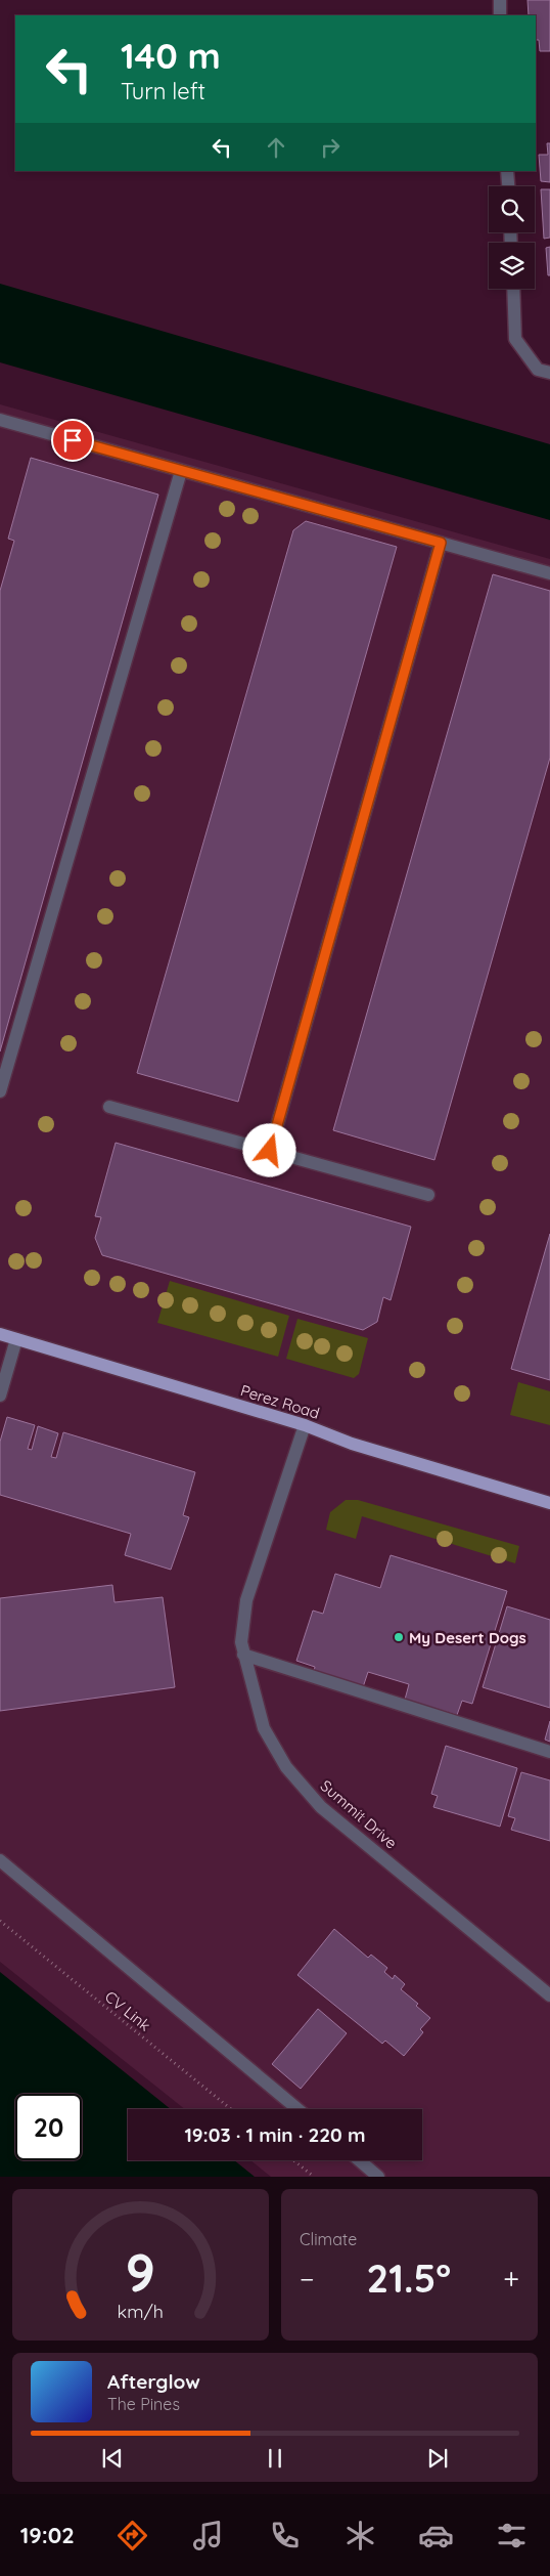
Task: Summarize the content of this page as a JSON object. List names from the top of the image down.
{
  "streets": {
    "main road": ["Perez Road"],
    "street": ["Summit Drive"],
    "path": ["CV Link"]
  },
  "crossings": [
    ["Perez Road", "Summit Drive"]
  ],
  "places": ["My Desert Dogs"],
  "page": {
    "turn": ["140 m", "Turn left"],
    "limit": "20",
    "trip": "19:03 · 1 min · 220 m",
    "tile": "Climate",
    "heat": ["−", "21.5°", "+"],
    "song": ["Afterglow", "The Pines"],
    "tabs": "19:02",
    "gauge": ["9", "km/h"]
  }
}
